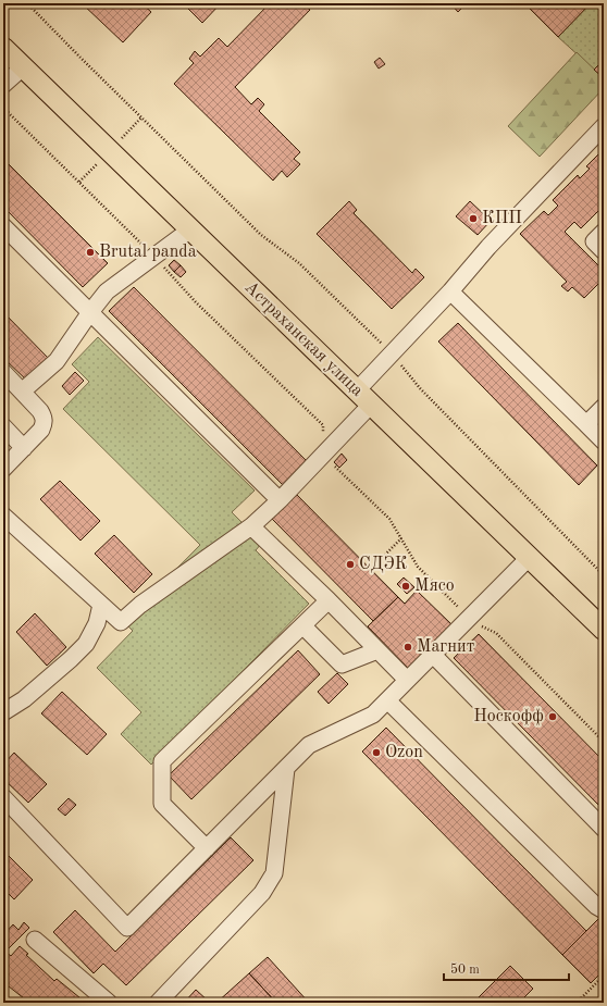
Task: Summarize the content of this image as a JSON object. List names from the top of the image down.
{
  "streets": {
    "main road": ["Астраханская улица"]
  },
  "places": [
    "КПП",
    "Brutal panda",
    "СДЭК",
    "Мясо",
    "Магнит",
    "Носкофф",
    "Ozon"
  ],
  "scale_bar": "50 m"
}
